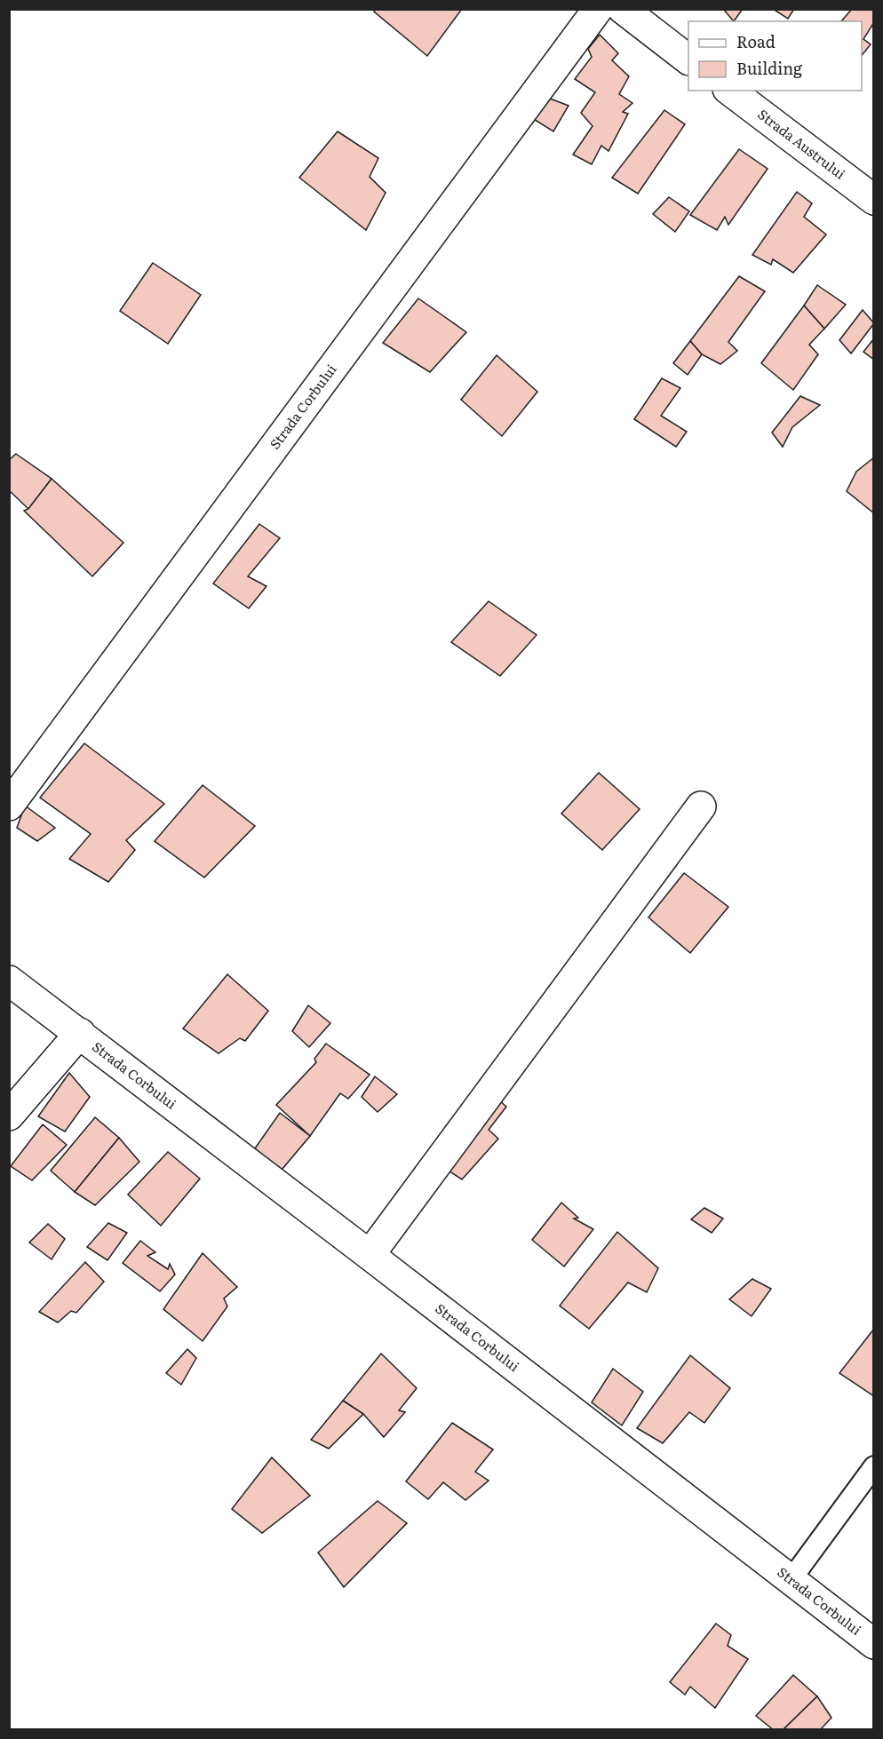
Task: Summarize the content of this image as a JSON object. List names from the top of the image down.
{
  "streets": {
    "street": ["Strada Austrului", "Strada Corbului"]
  },
  "legend": ["Road", "Building"]
}
